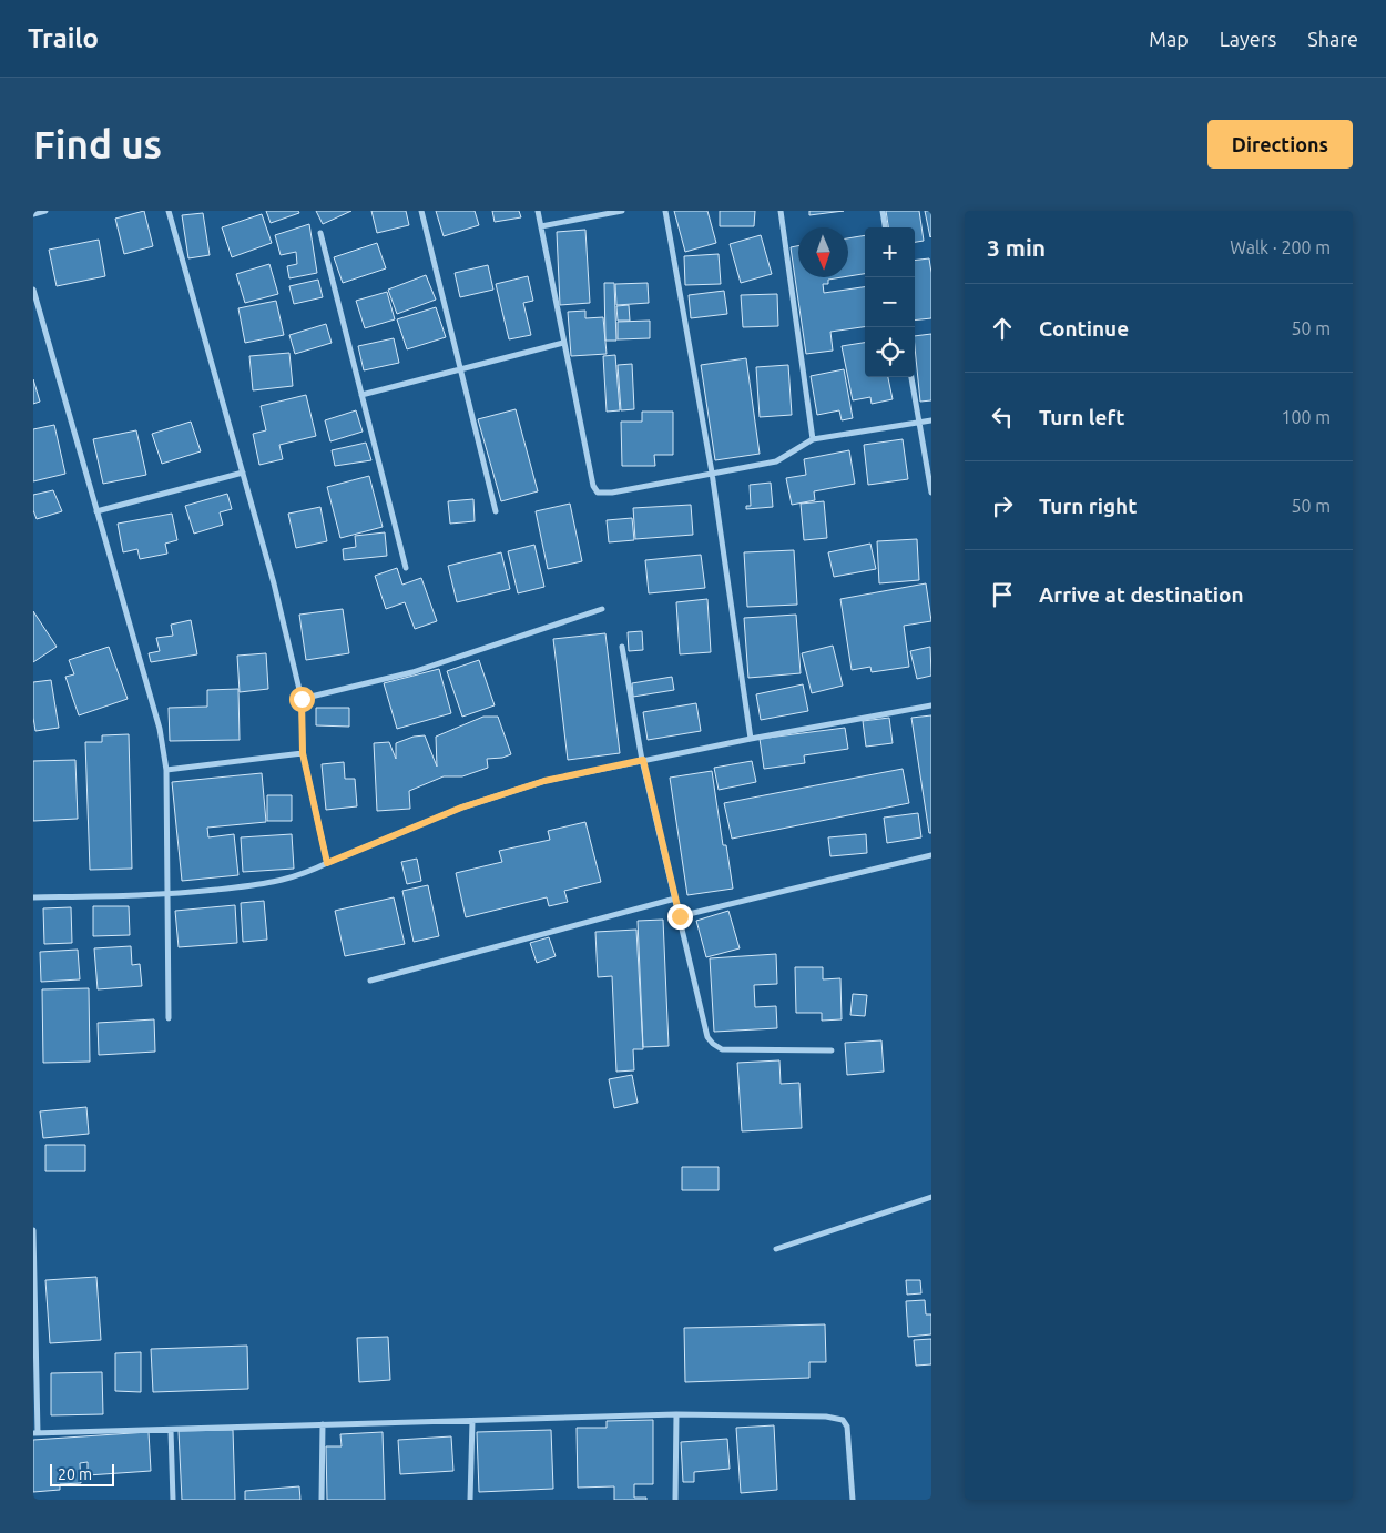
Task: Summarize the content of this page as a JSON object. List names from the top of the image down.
{
  "scale_bar": "20 m",
  "north": "bottom",
  "page": {
    "header": "Trailo",
    "nav": ["Map", "Layers", "Share"],
    "buttons": "Directions",
    "title": "Find us",
    "heading": ["3 min", "Walk · 200 m"],
    "map_buttons": ["+", "−"],
    "list": [
      ["Continue", "50 m"],
      ["Turn left", "100 m"],
      ["Turn right", "50 m"],
      "Arrive at destination"
    ],
    "scale": "20 m"
  }
}
